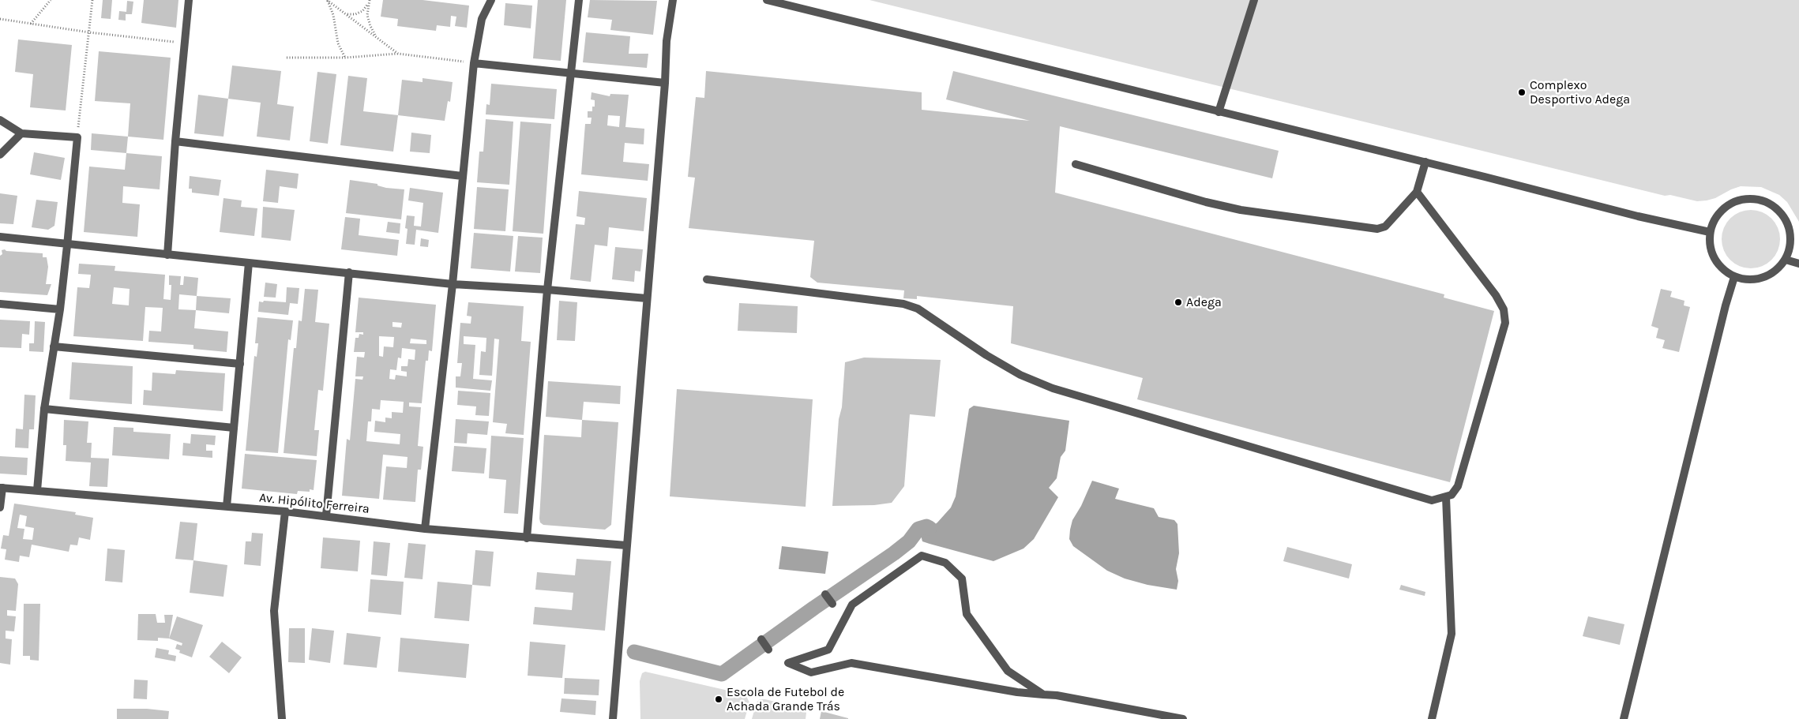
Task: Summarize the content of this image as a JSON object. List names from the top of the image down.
{
  "streets": {
    "street": ["Av. Hipólito Ferreira"]
  },
  "places": ["Complexo Desportivo Adega", "Adega", "Escola de Futebol de Achada Grande Trás"]
}
